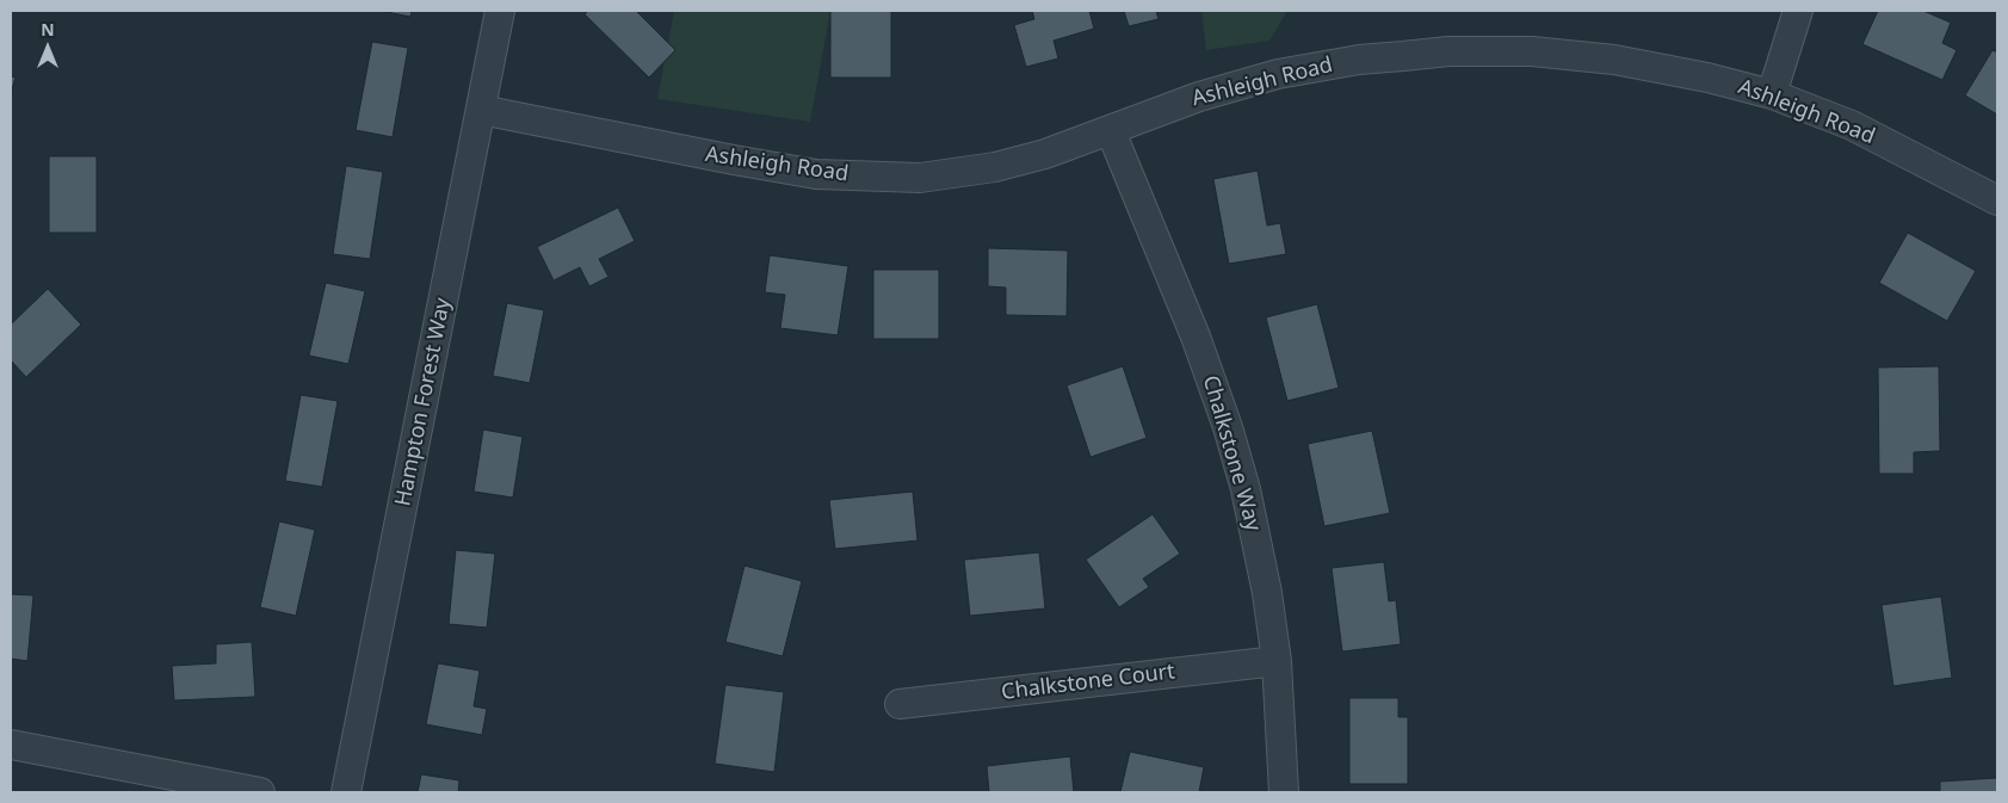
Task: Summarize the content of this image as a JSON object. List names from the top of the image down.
{
  "streets": {
    "street": [
      "Ashleigh Road",
      "Hampton Forest Way",
      "Chalkstone Way",
      "Chalkstone Court"
    ]
  },
  "crossings": [
    ["Ashleigh Road", "Hampton Forest Way"],
    ["Ashleigh Road", "Chalkstone Way"],
    ["Chalkstone Way", "Chalkstone Court"]
  ],
  "north": "top"
}
